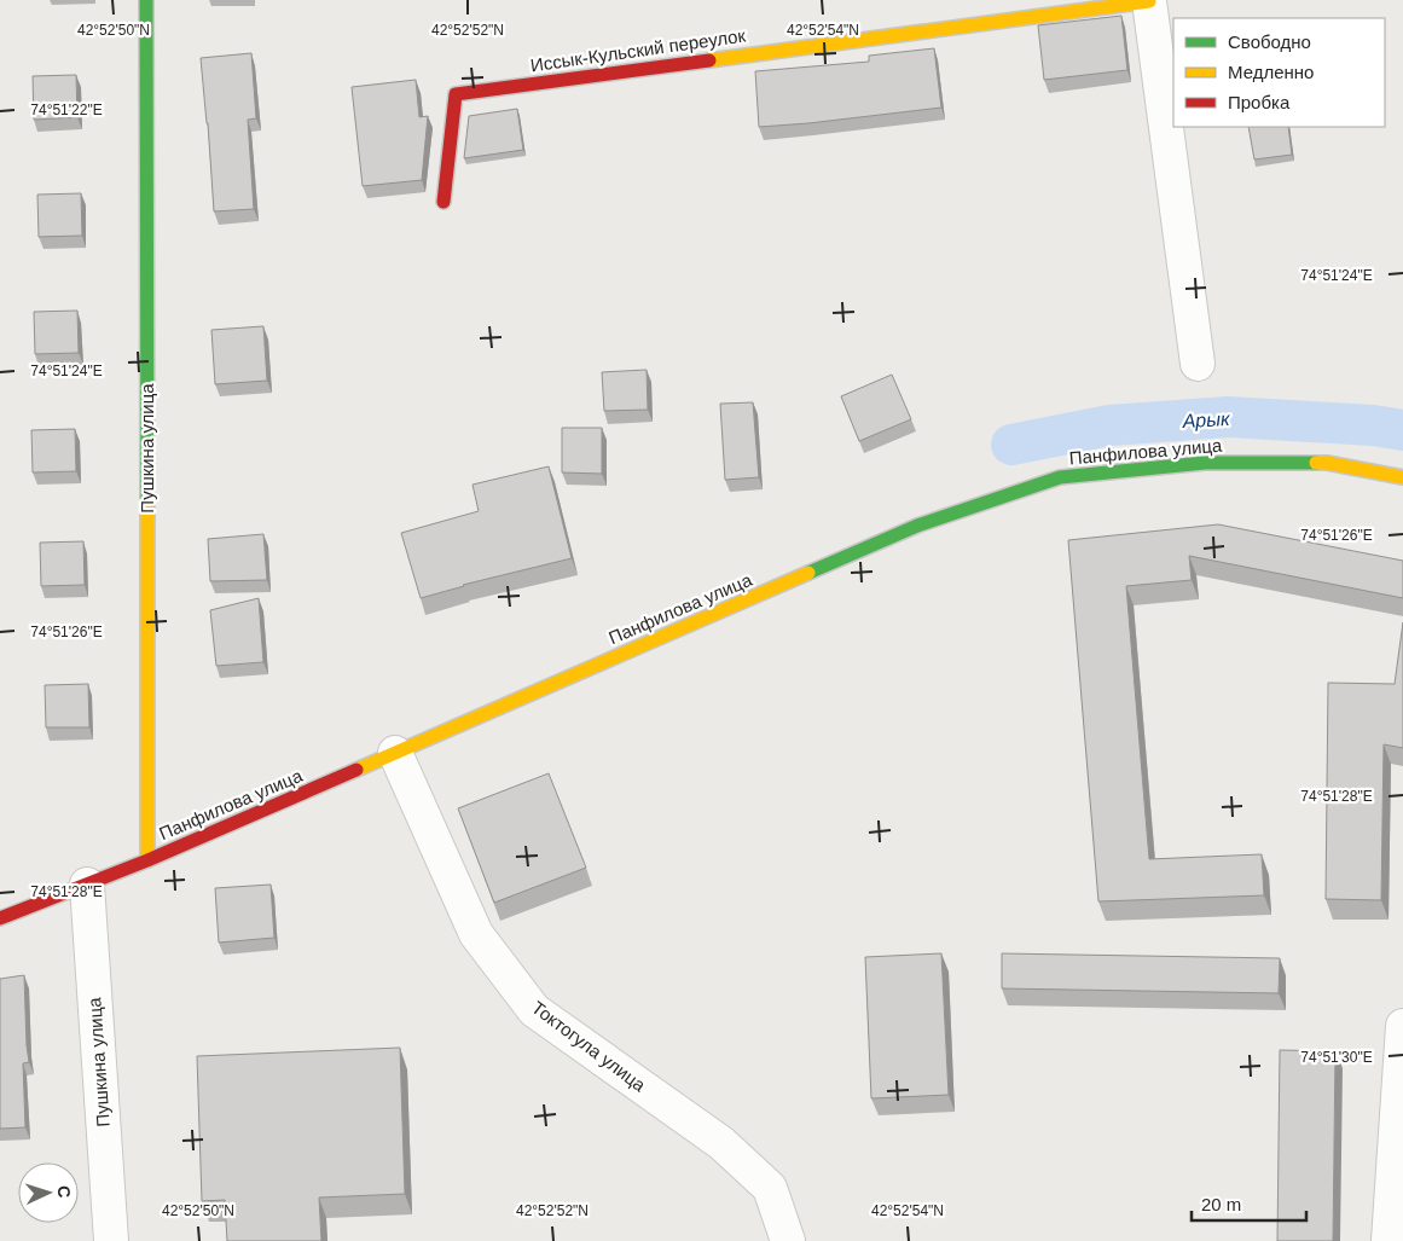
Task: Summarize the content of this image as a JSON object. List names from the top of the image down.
{
  "streets": {
    "street": [
      "Иссык-Кульский переулок",
      "Пушкина улица",
      "Панфилова улица",
      "Токтогула улица"
    ]
  },
  "crossings": [
    ["Пушкина улица", "Панфилова улица"],
    ["Панфилова улица", "Токтогула улица"]
  ],
  "water": ["Арык"],
  "legend": ["Свободно", "Медленно", "Пробка"],
  "scale_bar": "20 m",
  "north": "right",
  "coordinates": [
    "42°52'50\"N",
    "42°52'52\"N",
    "42°52'54\"N",
    "74°51'22\"E",
    "74°51'24\"E",
    "74°51'26\"E",
    "74°51'28\"E",
    "74°51'30\"E"
  ]
}
